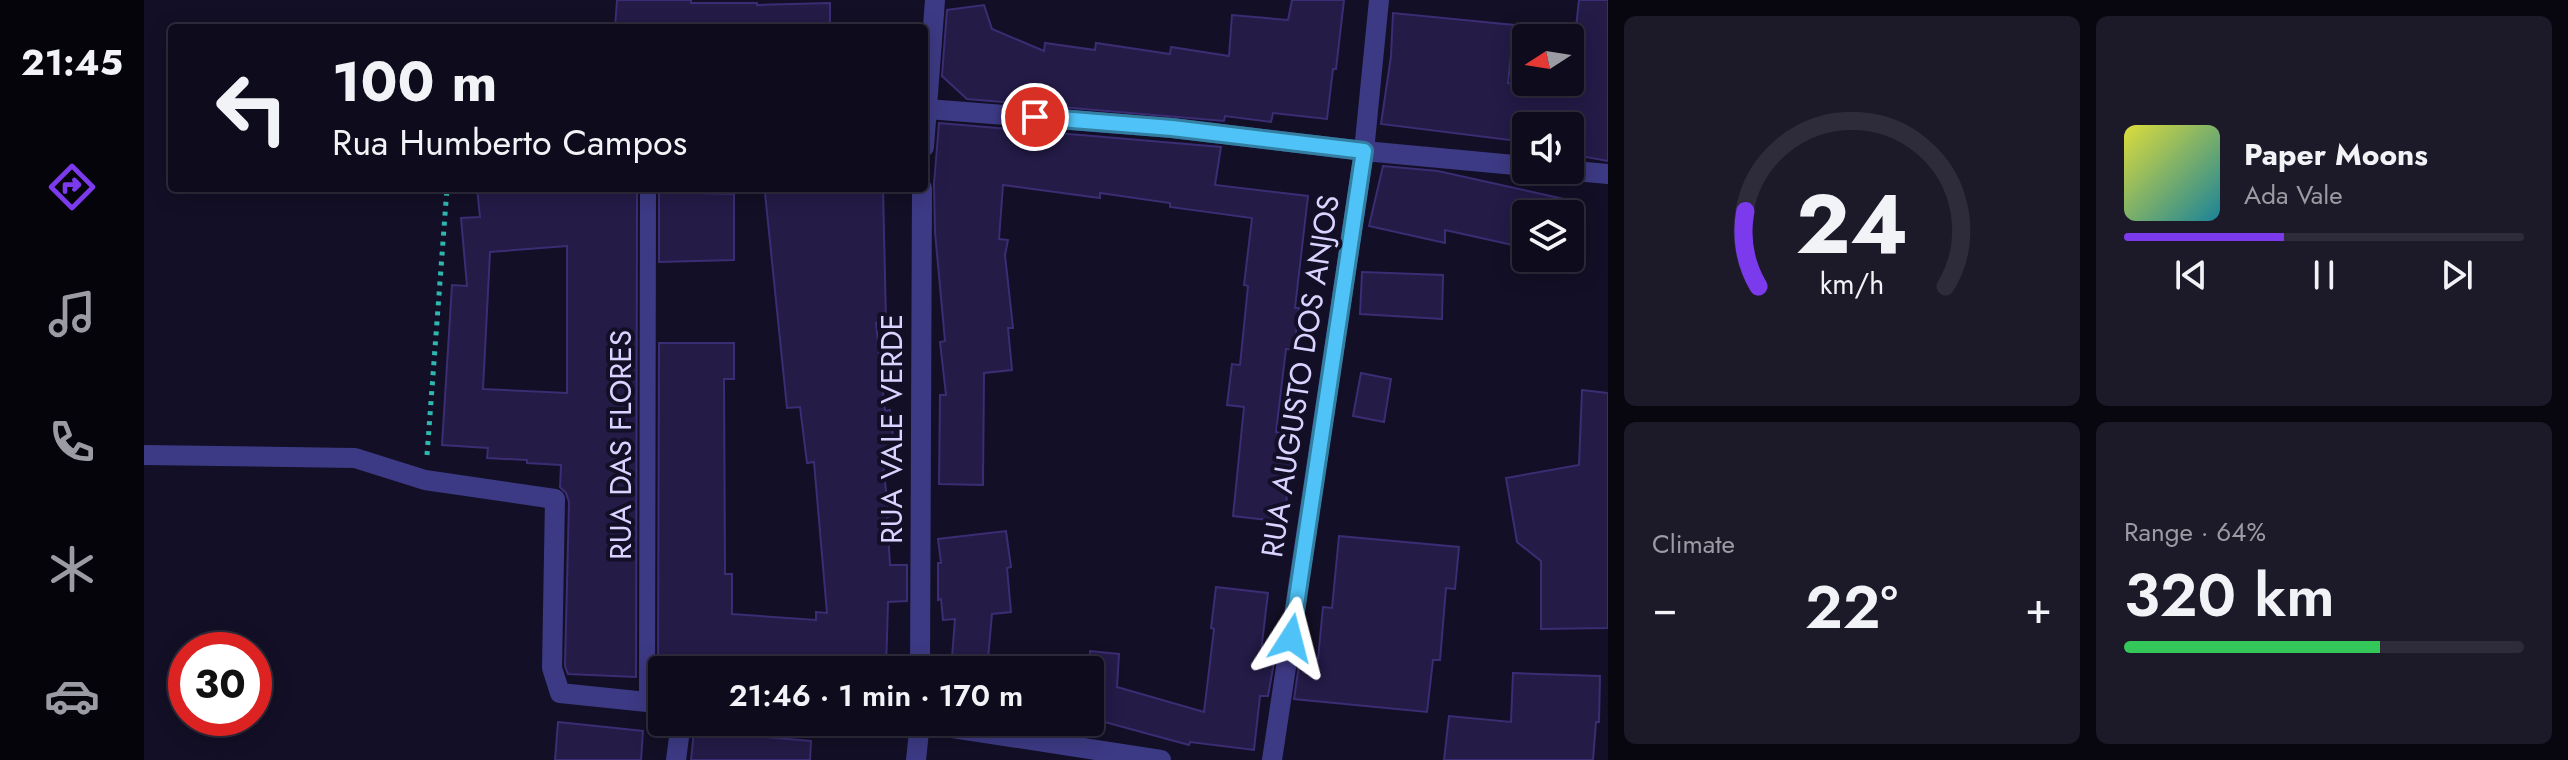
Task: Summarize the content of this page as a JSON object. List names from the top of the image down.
{
  "streets": {
    "street": ["RUA AUGUSTO DOS ANJOS", "RUA VALE VERDE"],
    "lane": ["RUA DAS FLORES"]
  },
  "north": "left",
  "page": {
    "tabs": "21:45",
    "turn": ["100 m", "Rua Humberto Campos"],
    "song": ["Paper Moons", "Ada Vale"],
    "tile": [
      "Climate",
      ["Range · 64%", "320 km"]
    ],
    "heat": ["−", "22°", "+"],
    "limit": "30",
    "trip": "21:46 · 1 min · 170 m",
    "gauge": ["24", "km/h"]
  }
}
